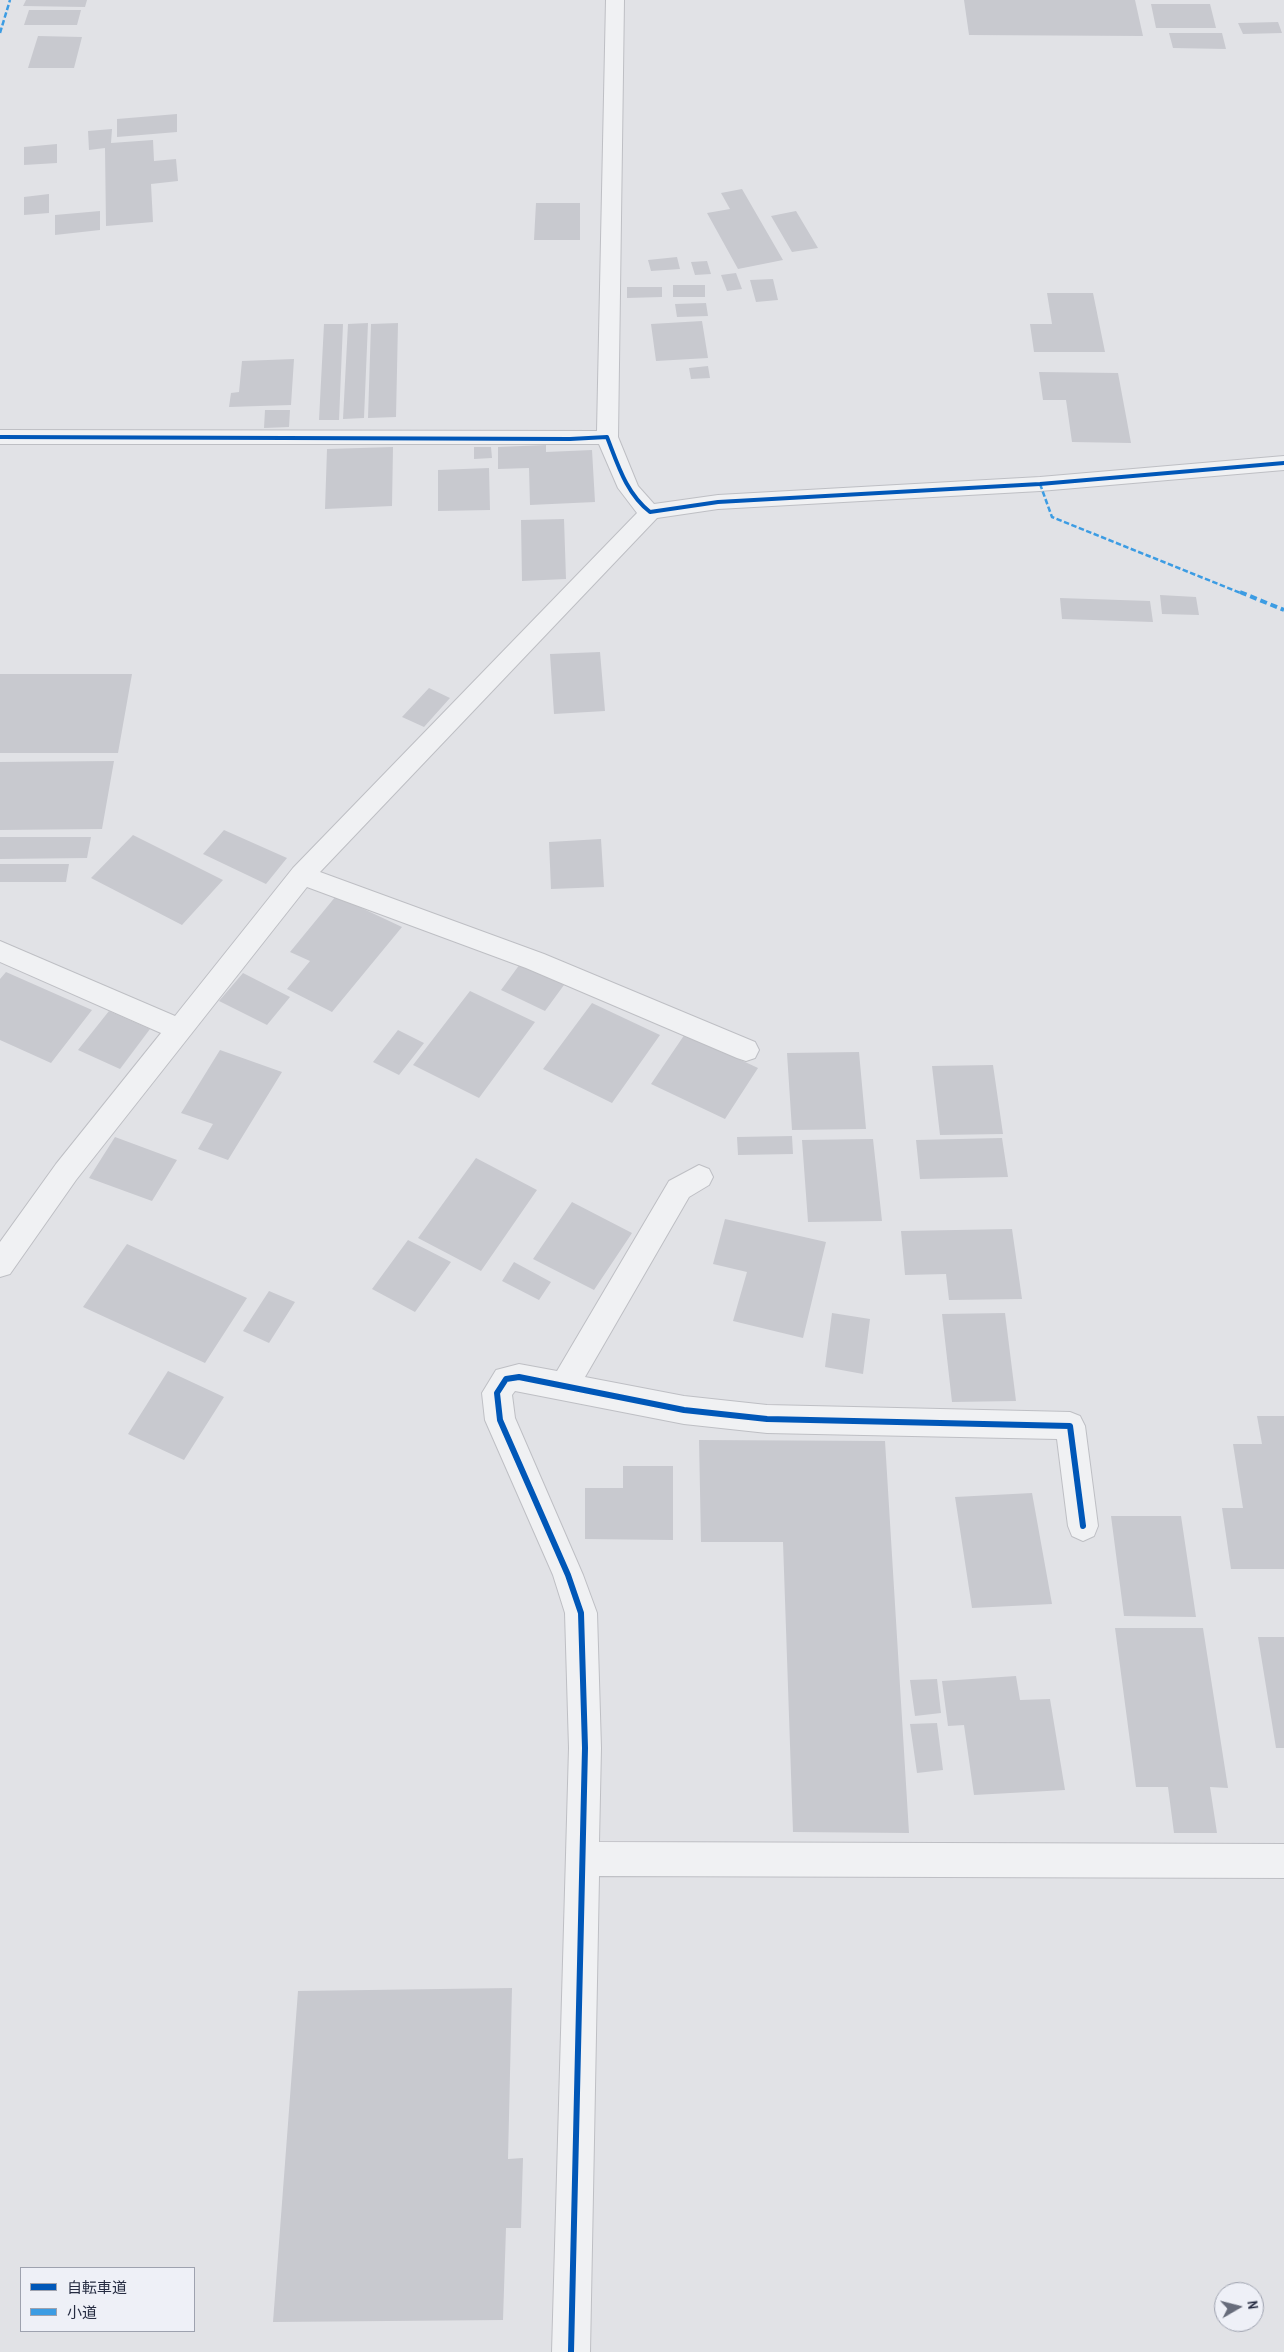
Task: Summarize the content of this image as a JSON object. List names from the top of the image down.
{
  "legend": ["自転車道", "小道"],
  "north": "right"
}
